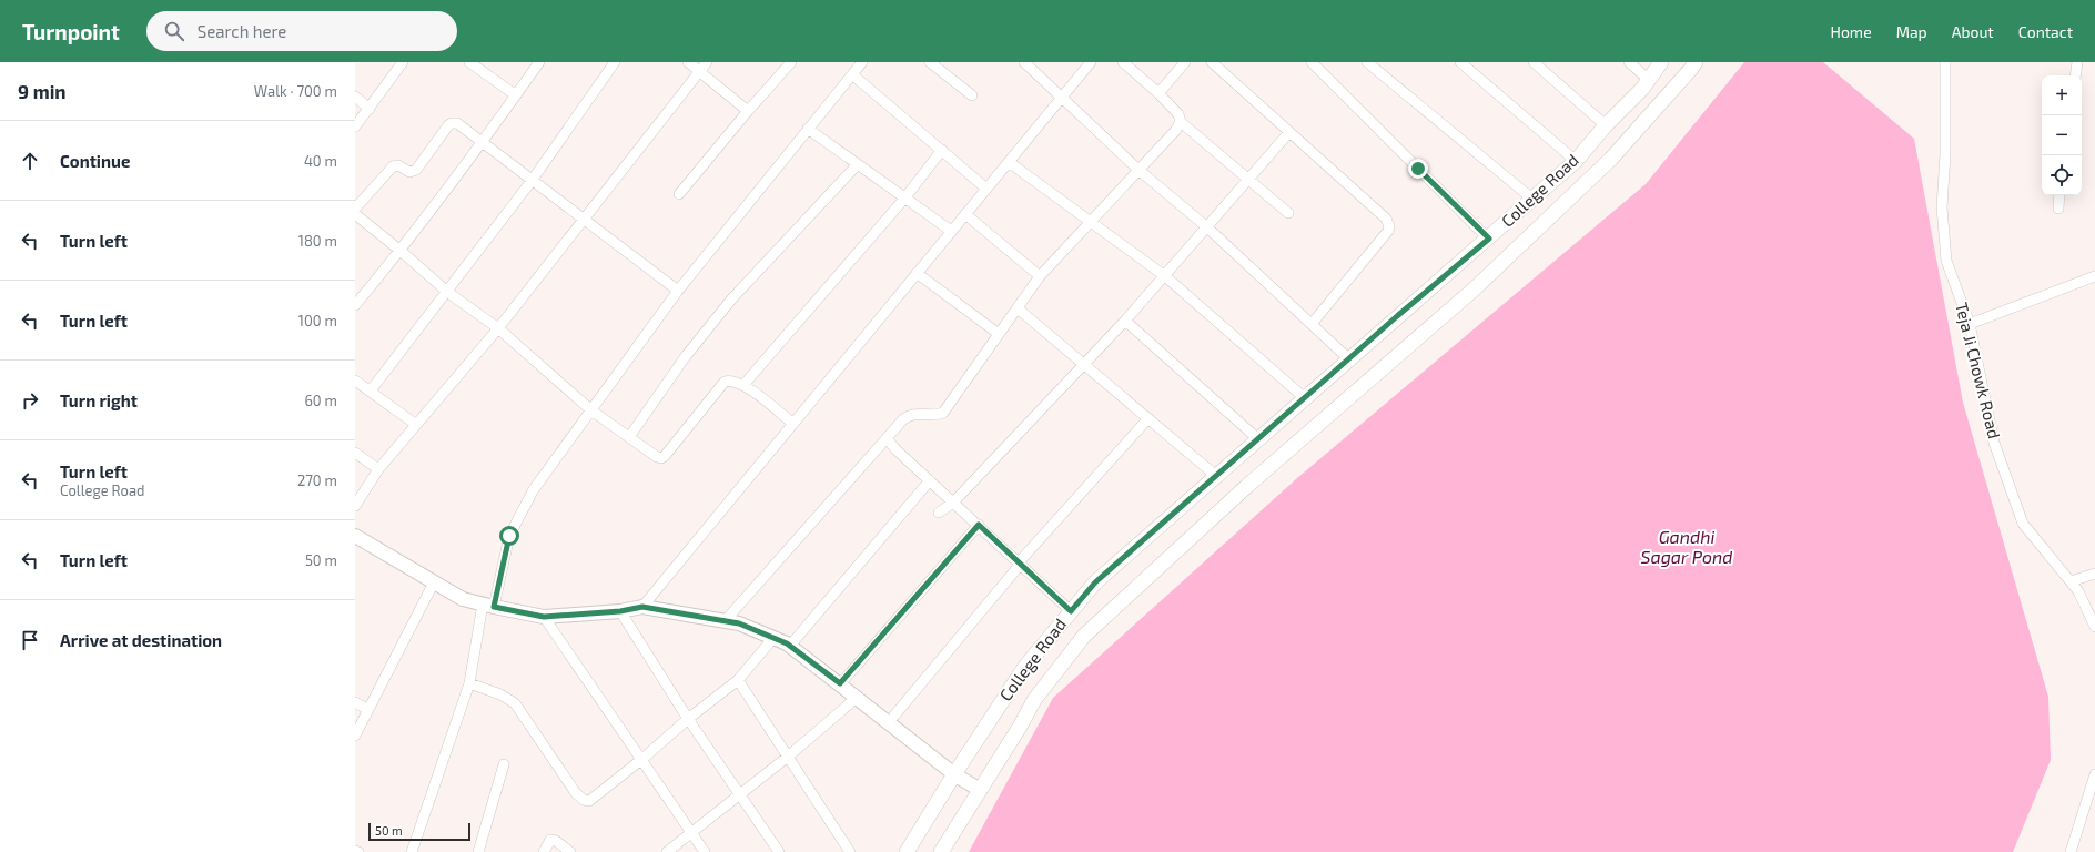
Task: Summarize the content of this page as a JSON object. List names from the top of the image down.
{
  "streets": {
    "main road": ["College Road"],
    "street": ["Teja Ji Chowk Road"]
  },
  "water": ["Gandhi Sagar Pond"],
  "scale_bar": "50 m",
  "page": {
    "header": "Turnpoint",
    "search": "Search here",
    "nav": [
      "Home",
      "Map",
      "About",
      "Contact"
    ],
    "heading": ["9 min", "Walk · 700 m"],
    "map_buttons": ["+", "−"],
    "list": [
      ["Continue", "40 m"],
      ["Turn left", "180 m"],
      ["Turn left", "100 m"],
      ["Turn right", "60 m"],
      ["Turn left", "College Road", "270 m"],
      ["Turn left", "50 m"],
      "Arrive at destination"
    ],
    "scale": "50 m"
  }
}
